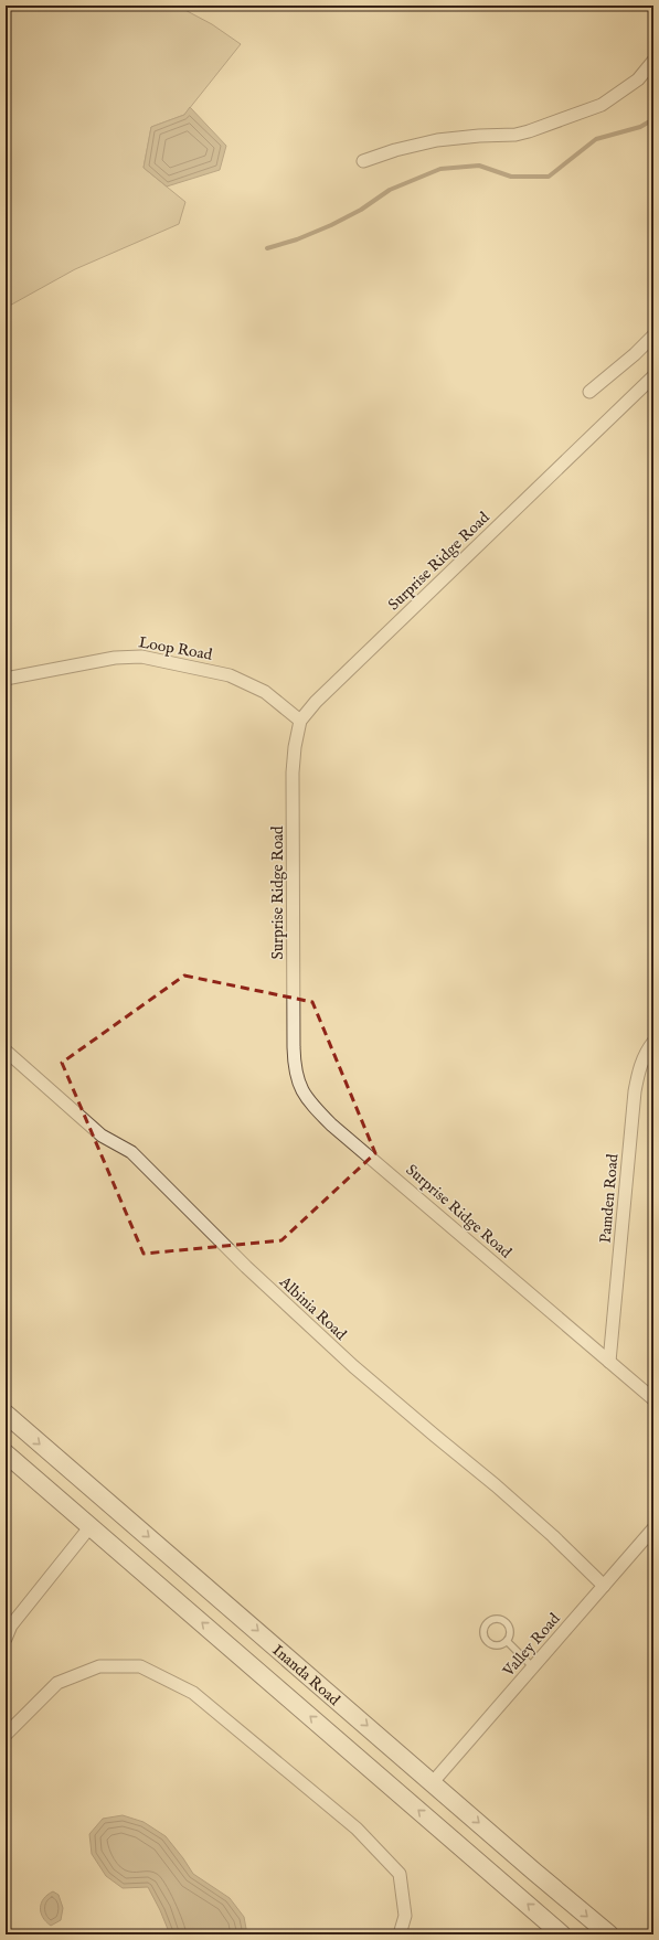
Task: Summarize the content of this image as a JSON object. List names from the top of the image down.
{
  "streets": {
    "main road": ["Inanda Road"],
    "street": [
      "Surprise Ridge Road",
      "Loop Road",
      "Pamden Road",
      "Albinia Road",
      "Valley Road"
    ]
  },
  "crossings": [
    ["Surprise Ridge Road", "Loop Road"],
    ["Surprise Ridge Road", "Pamden Road"],
    ["Albinia Road", "Valley Road"],
    ["Valley Road", "Inanda Road"]
  ]
}
